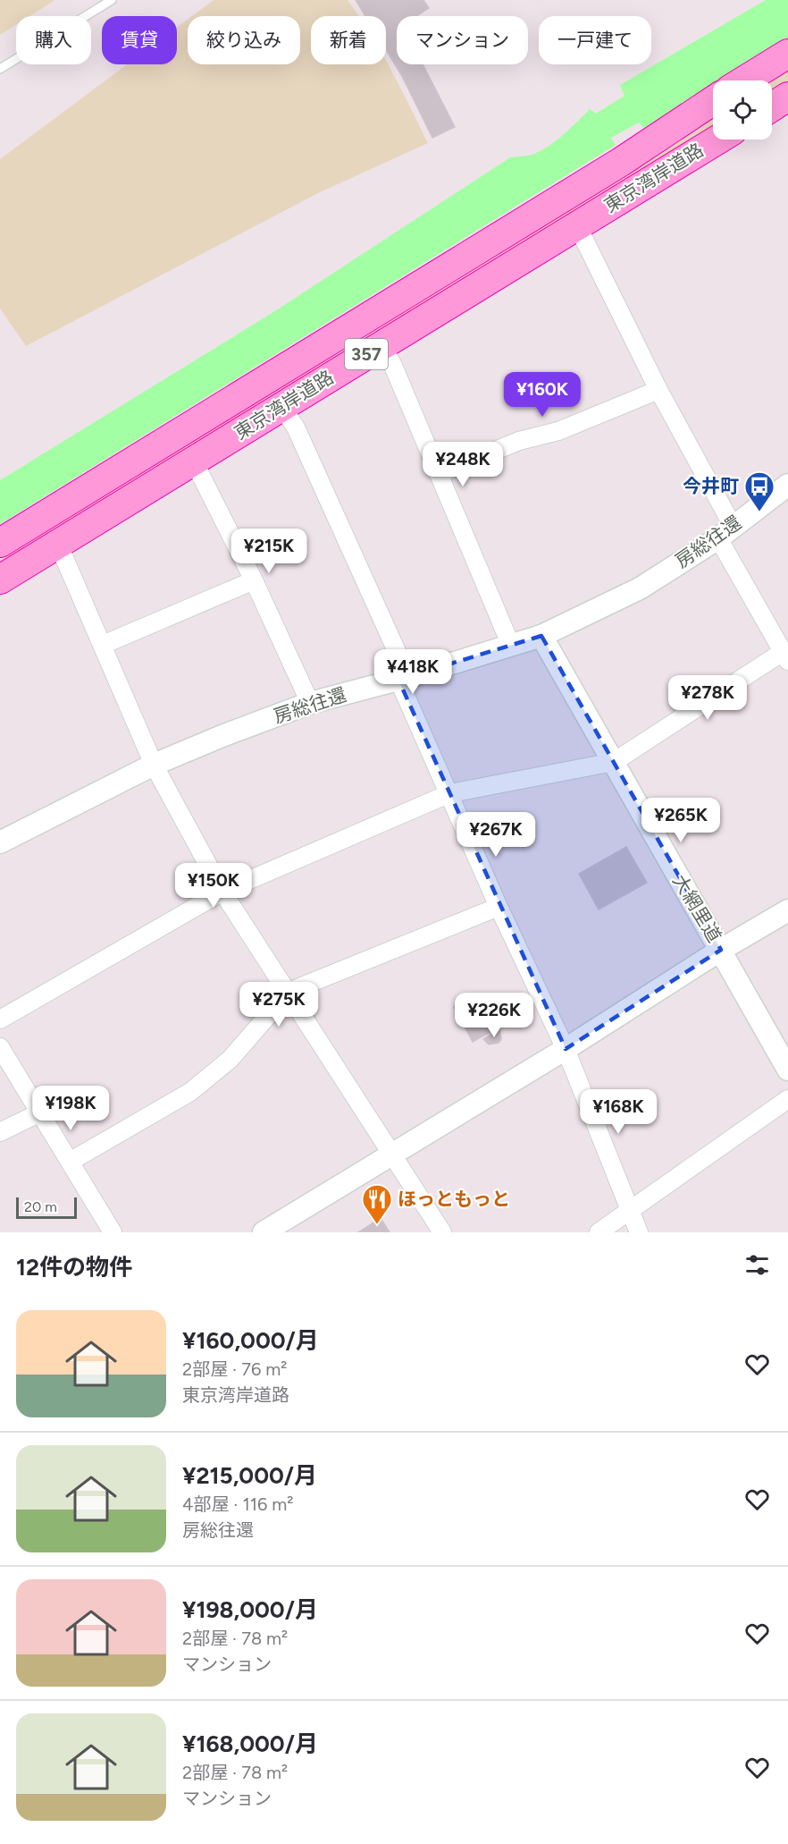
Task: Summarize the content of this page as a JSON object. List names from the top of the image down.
{
  "streets": {
    "highway": ["東京湾岸道路", "357"],
    "street": ["房総往還", "大網里道"]
  },
  "crossings": [
    ["房総往還", "大網里道"]
  ],
  "places": {
    "bus stop": ["今井町"],
    "restaurant": ["ほっともっと"]
  },
  "scale_bar": "20 m",
  "page": {
    "chip": [
      "購入",
      "賃貸",
      "絞り込み",
      "新着",
      "マンション",
      "一戸建て"
    ],
    "price": [
      "¥160K",
      "¥248K",
      "¥215K",
      "¥418K",
      "¥278K",
      "¥265K",
      "¥267K",
      "¥150K",
      "¥275K",
      "¥226K",
      "¥198K",
      "¥168K"
    ],
    "scale": "20 m",
    "heading": "12件の物件",
    "list": [
      {
        "name": "¥160,000/月",
        "note": "2部屋 · 76 m² · 東京湾岸道路"
      },
      {
        "name": "¥215,000/月",
        "note": "4部屋 · 116 m² · 房総往還"
      },
      {
        "name": "¥198,000/月",
        "note": "2部屋 · 78 m² · マンション"
      },
      {
        "name": "¥168,000/月",
        "note": "2部屋 · 78 m² · マンション"
      }
    ]
  }
}
